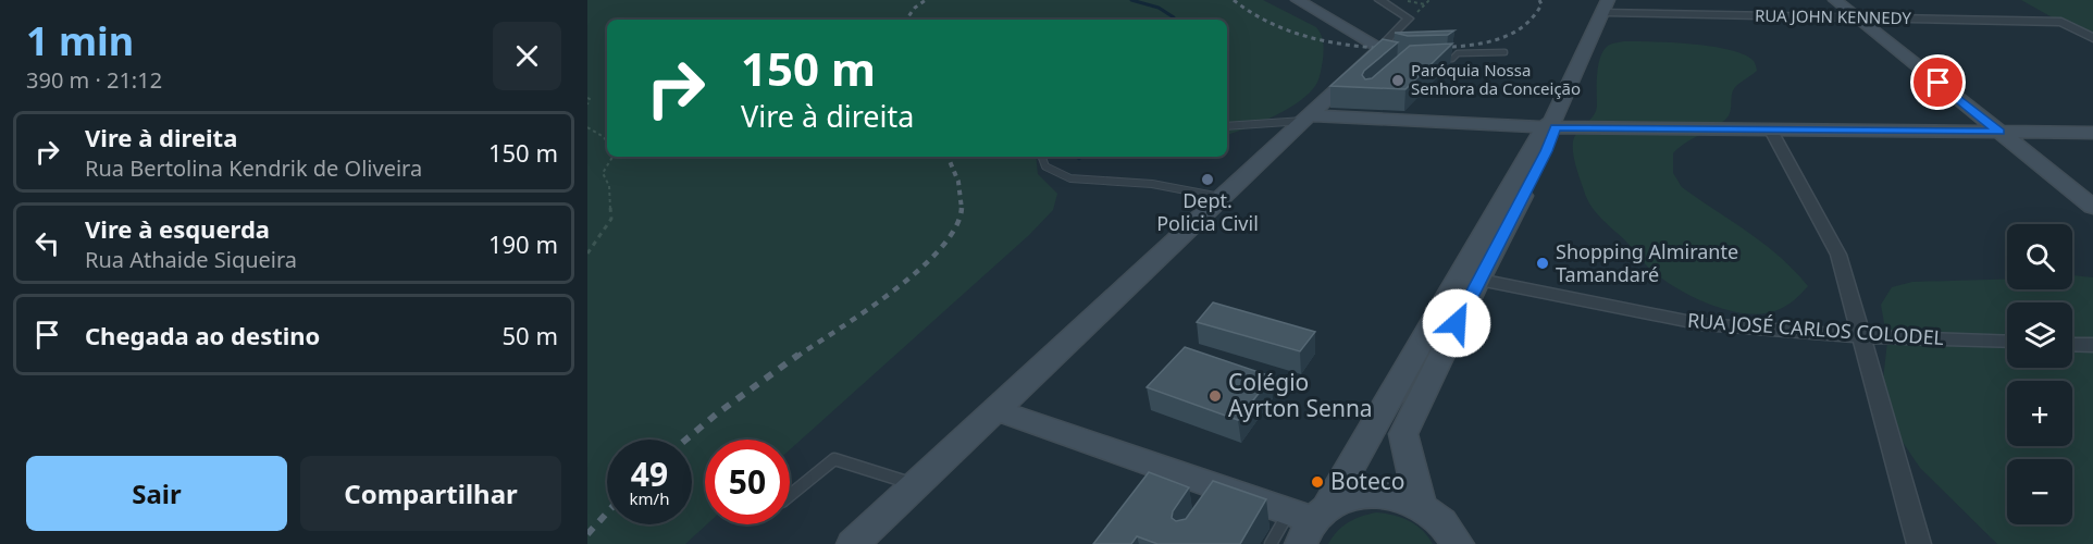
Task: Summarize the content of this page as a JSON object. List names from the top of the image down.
{
  "streets": {
    "street": ["RUA JOHN KENNEDY", "RUA JOSÉ CARLOS COLODEL"]
  },
  "places": [
    "Paróquia Nossa Senhora da Conceição",
    "Dept. Policia Civil",
    "Shopping Almirante Tamandaré",
    "Colégio Ayrton Senna",
    "Boteco"
  ],
  "page": {
    "heading": ["1 min", "390 m · 21:12"],
    "turn": ["150 m", "Vire à direita"],
    "list": [
      {
        "name": "Vire à direita",
        "note": "Rua Bertolina Kendrik de Oliveira",
        "value": "150 m"
      },
      {
        "name": "Vire à esquerda",
        "note": "Rua Athaide Siqueira",
        "value": "190 m"
      },
      {
        "name": "Chegada ao destino",
        "value": "50 m"
      }
    ],
    "map_buttons": ["+", "−"],
    "speed": "49 km/h",
    "limit": "50",
    "buttons": ["Sair", "Compartilhar"]
  }
}
